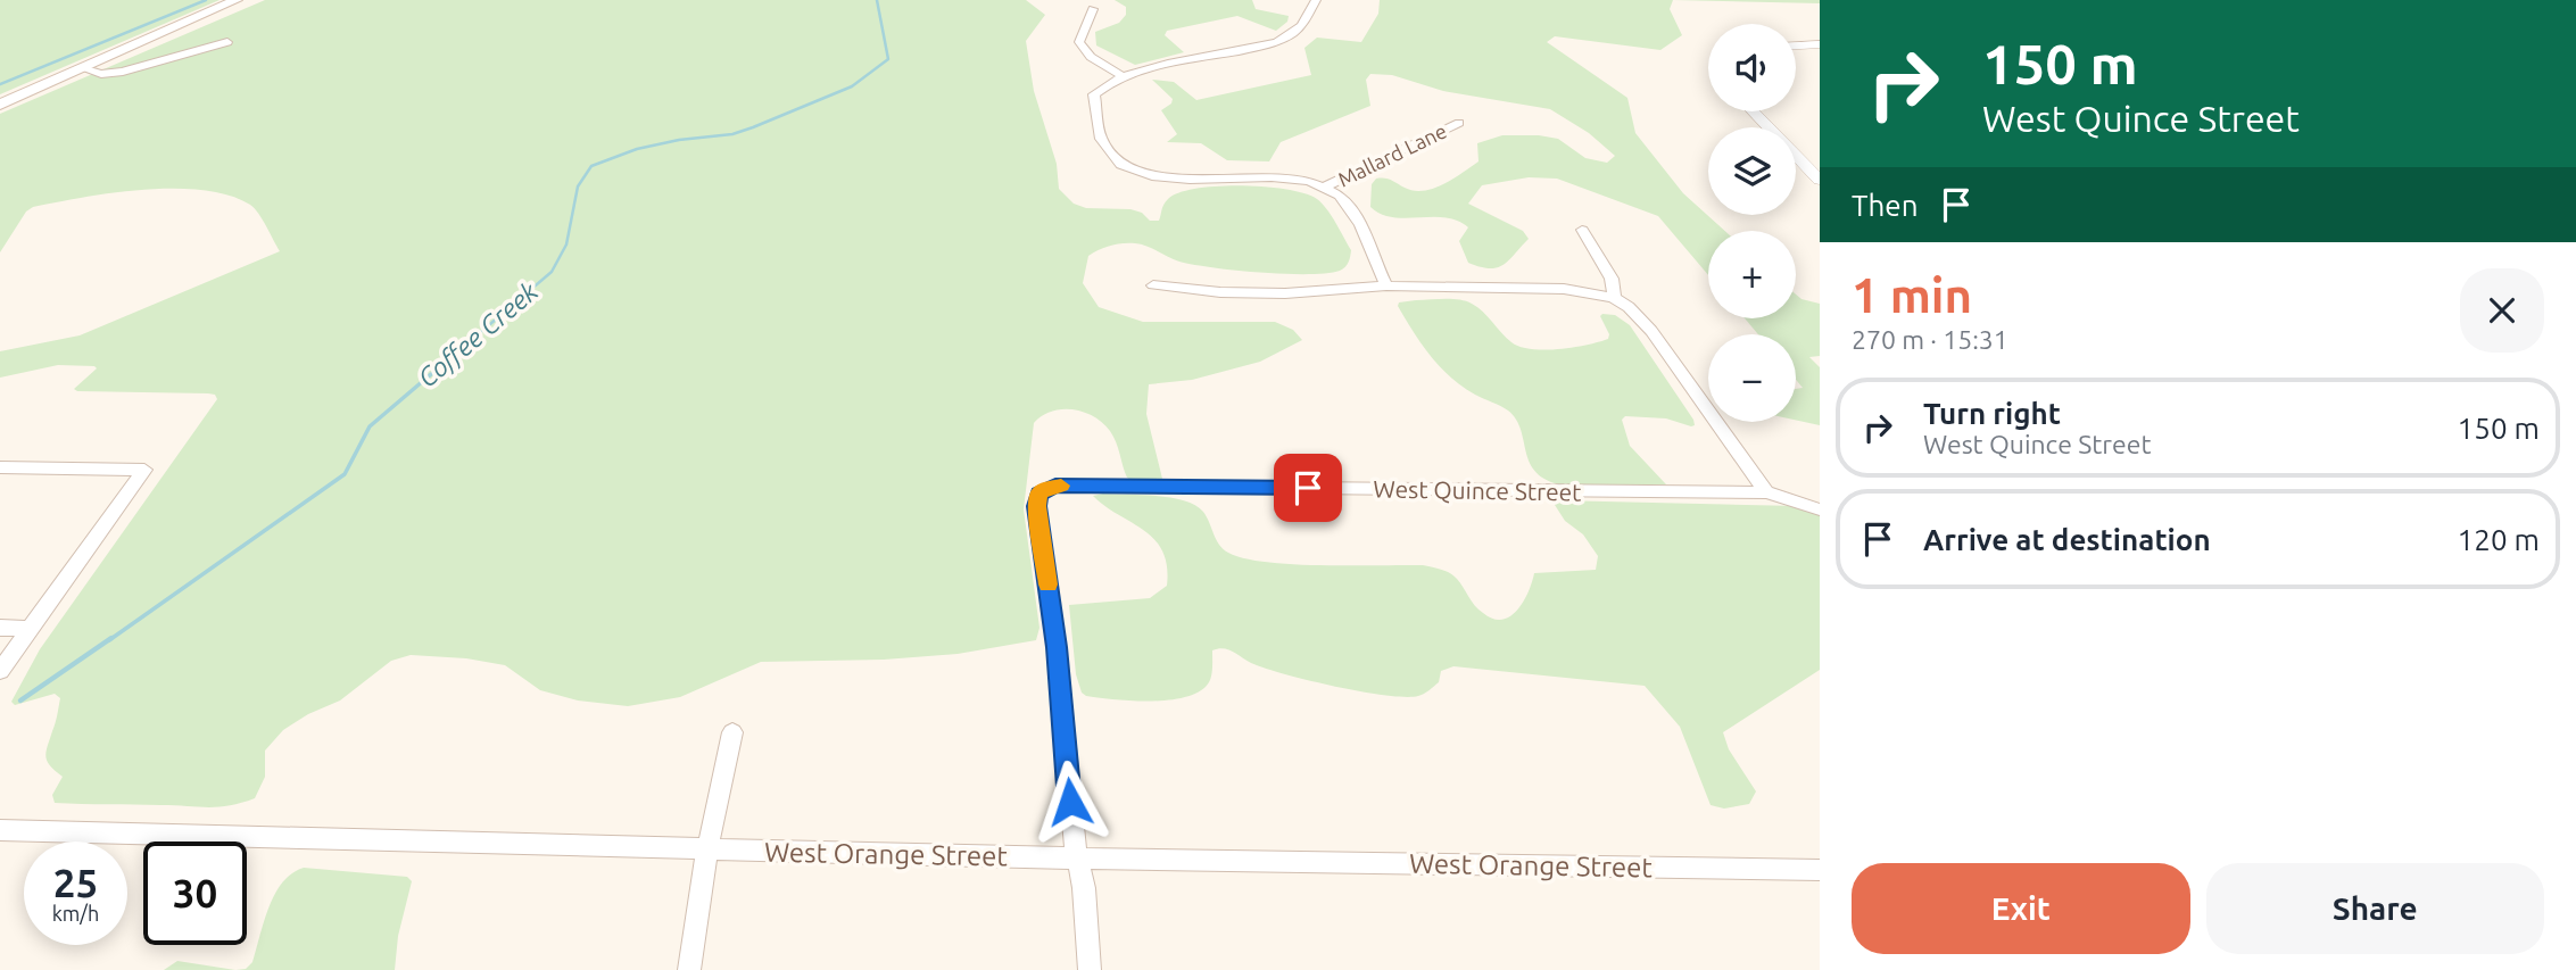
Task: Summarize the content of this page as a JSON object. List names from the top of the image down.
{
  "streets": {
    "street": ["Mallard Lane", "West Quince Street", "West Orange Street"]
  },
  "crossings": [
    ["West Quince Street", "West Orange Street"]
  ],
  "water": ["Coffee Creek"],
  "page": {
    "turn": ["150 m", "West Quince Street"],
    "map_buttons": ["+", "−"],
    "then": "Then",
    "heading": ["1 min", "270 m · 15:31"],
    "list": [
      {
        "name": "Turn right",
        "note": "West Quince Street",
        "value": "150 m"
      },
      {
        "name": "Arrive at destination",
        "value": "120 m"
      }
    ],
    "speed": "25 km/h",
    "limit": "30",
    "buttons": ["Exit", "Share"]
  }
}
